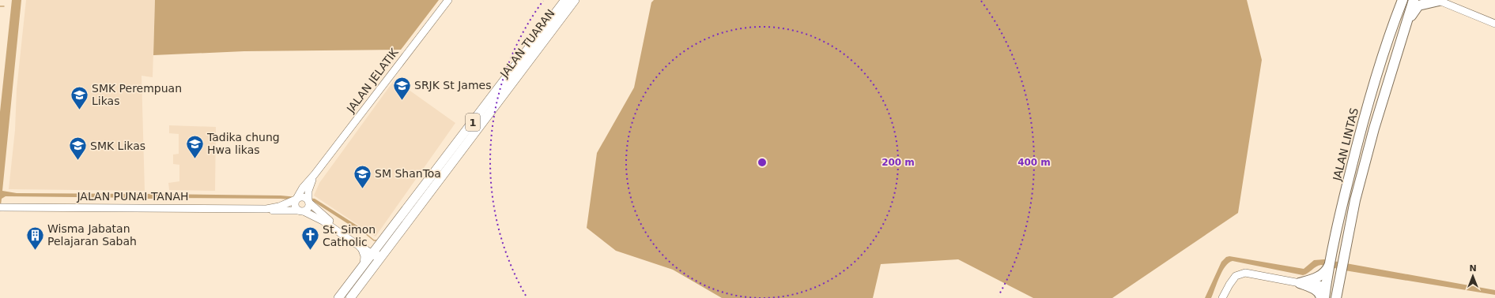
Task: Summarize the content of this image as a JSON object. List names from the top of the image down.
{
  "streets": {
    "highway": ["JALAN LINTAS"],
    "main road": ["JALAN TUARAN", "1"],
    "street": ["JALAN JELATIK", "JALAN PUNAI TANAH"]
  },
  "places": {
    "school or university": [
      "SRJK St James",
      "SMK Perempuan Likas",
      "Tadika chung Hwa likas",
      "SMK Likas",
      "SM ShanToa"
    ],
    "building": ["Wisma Jabatan Pelajaran Sabah"],
    "church": ["St. Simon Catholic"]
  },
  "north": "top",
  "rings": ["200 m", "400 m"]
}
